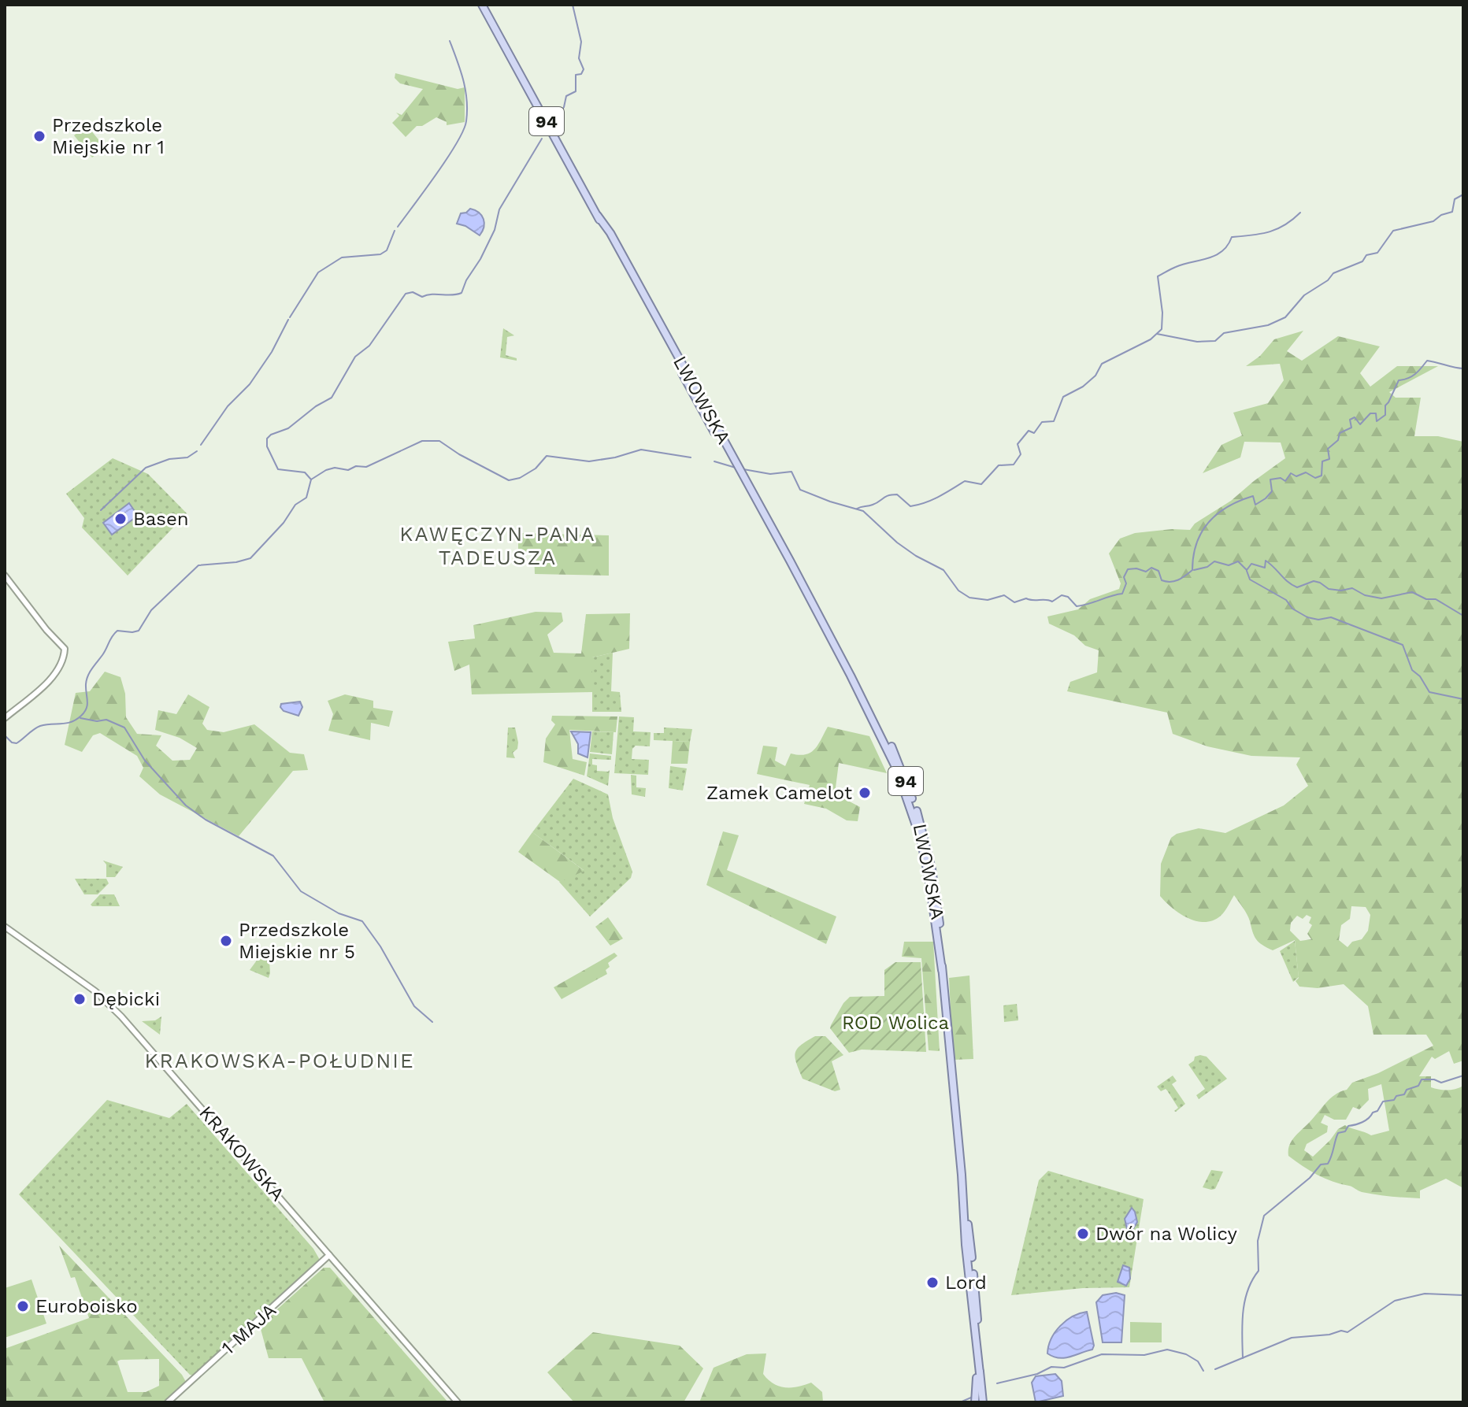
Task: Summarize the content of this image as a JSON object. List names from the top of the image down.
{
  "streets": {
    "main road": ["94", "LWOWSKA"],
    "street": ["KRAKOWSKA", "1 MAJA"]
  },
  "crossings": [
    ["KRAKOWSKA", "1 MAJA"]
  ],
  "districts": ["KAWĘCZYN-PANA TADEUSZA", "KRAKOWSKA-POŁUDNIE"],
  "parks": ["ROD Wolica"],
  "places": [
    "Przedszkole Miejskie nr 1",
    "Basen",
    "Zamek Camelot",
    "Przedszkole Miejskie nr 5",
    "Dębicki",
    "Dwór na Wolicy",
    "Lord",
    "Euroboisko"
  ]
}
